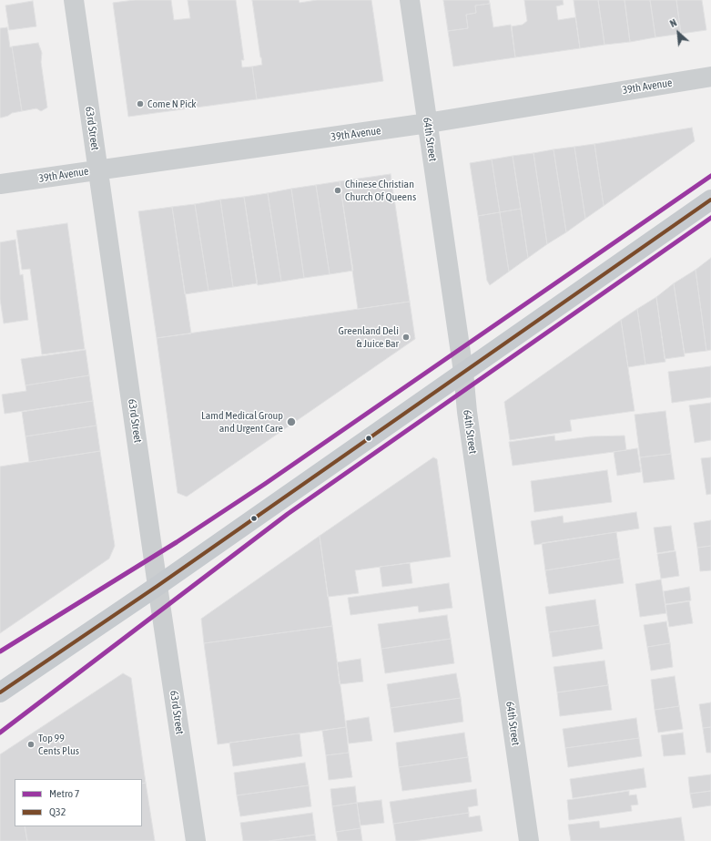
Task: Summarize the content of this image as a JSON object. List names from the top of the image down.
{
  "streets": {
    "street": ["39th Avenue", "63rd Street", "64th Street"]
  },
  "crossings": [
    ["39th Avenue", "63rd Street"],
    ["39th Avenue", "64th Street"]
  ],
  "places": [
    "Come N Pick",
    "Chinese Christian Church Of Queens",
    "Greenland Deli & Juice Bar",
    "Lamd Medical Group and Urgent Care",
    "Top 99 Cents Plus"
  ],
  "lines": ["metro line 7", "transit line Q32"],
  "legend": ["Metro 7", "Q32"],
  "north": "top left"
}
